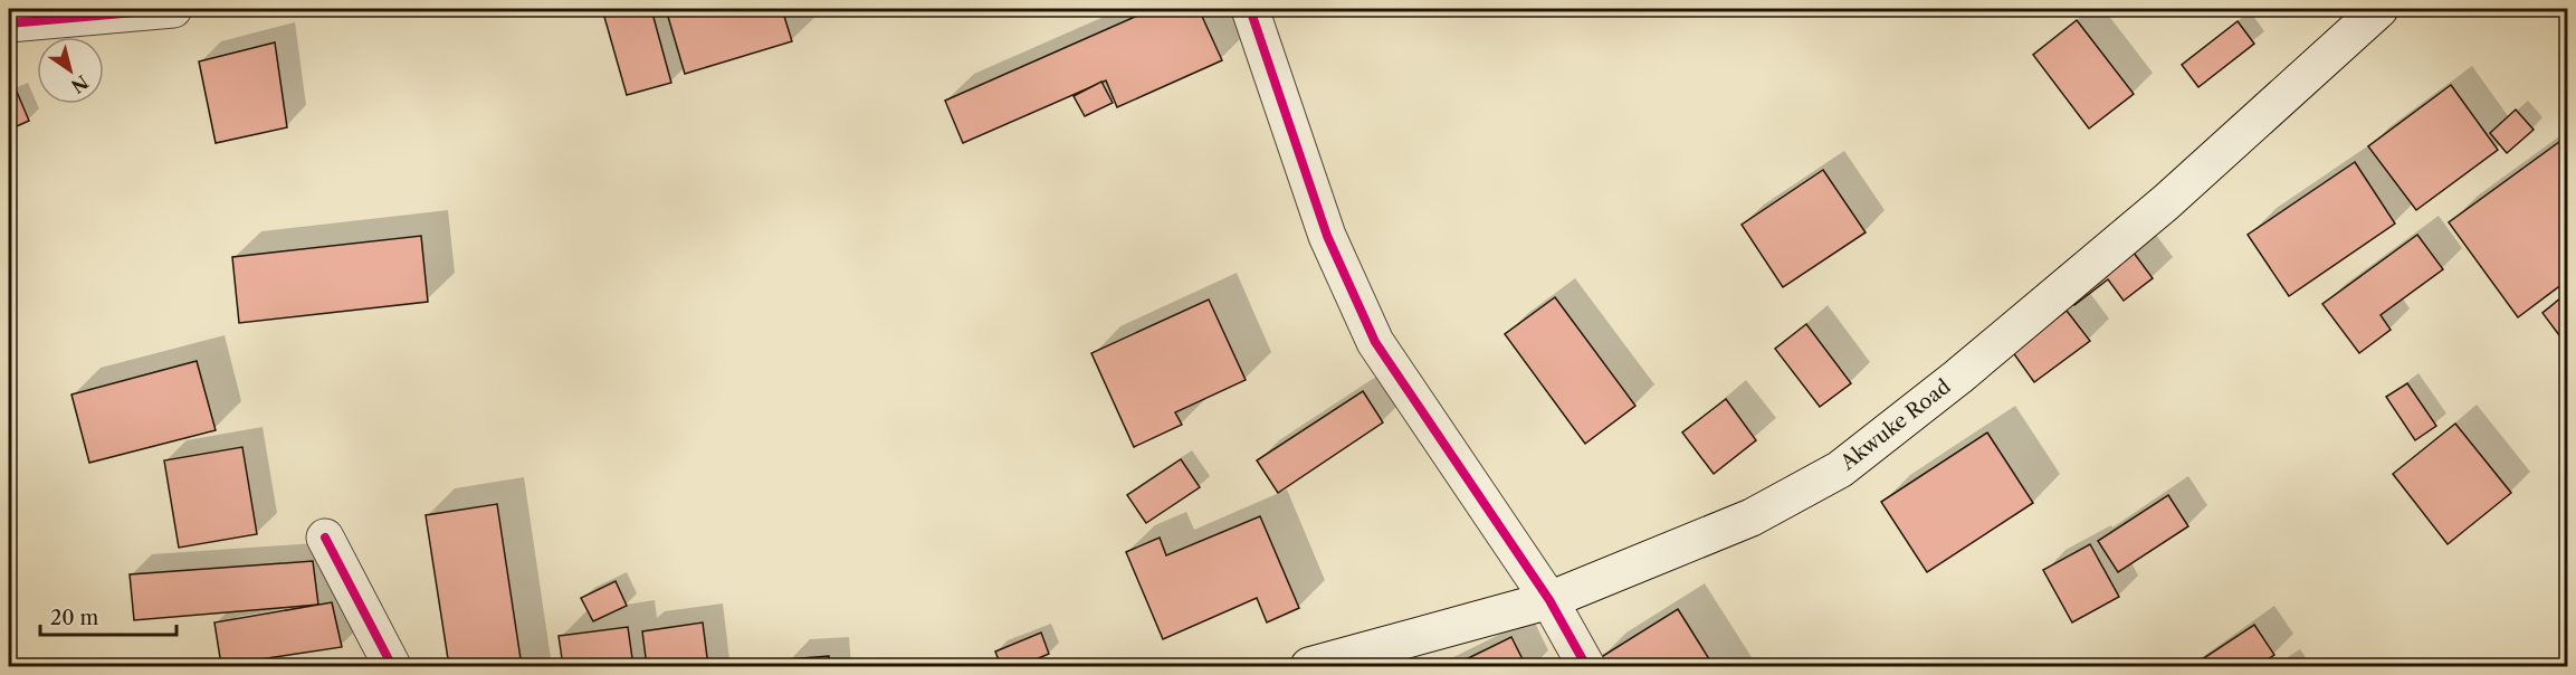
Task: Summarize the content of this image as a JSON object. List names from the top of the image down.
{
  "streets": {
    "main road": ["Akwuke Road"]
  },
  "scale_bar": "20 m",
  "north": "bottom right"
}
